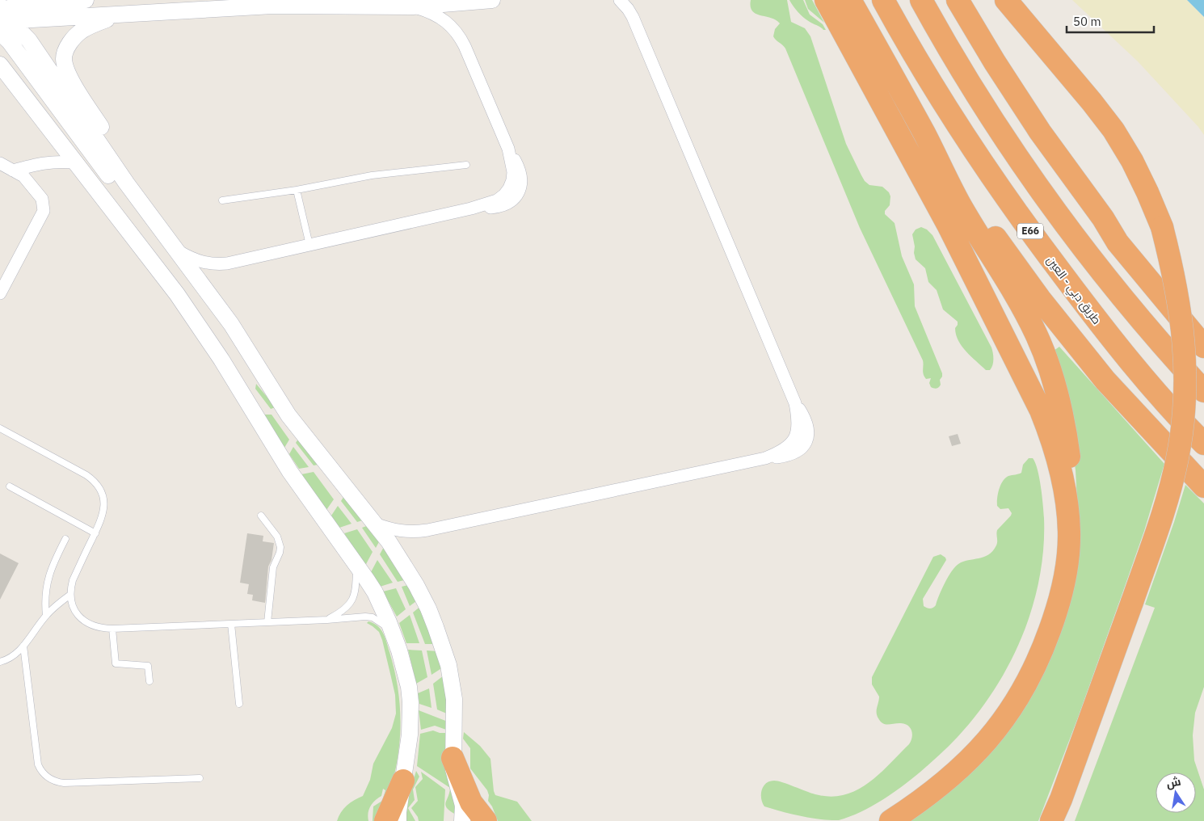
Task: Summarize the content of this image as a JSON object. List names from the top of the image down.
{
  "streets": {
    "highway": ["E66", "طريق دبي - العين"]
  },
  "scale_bar": "50 m",
  "north": "top"
}
